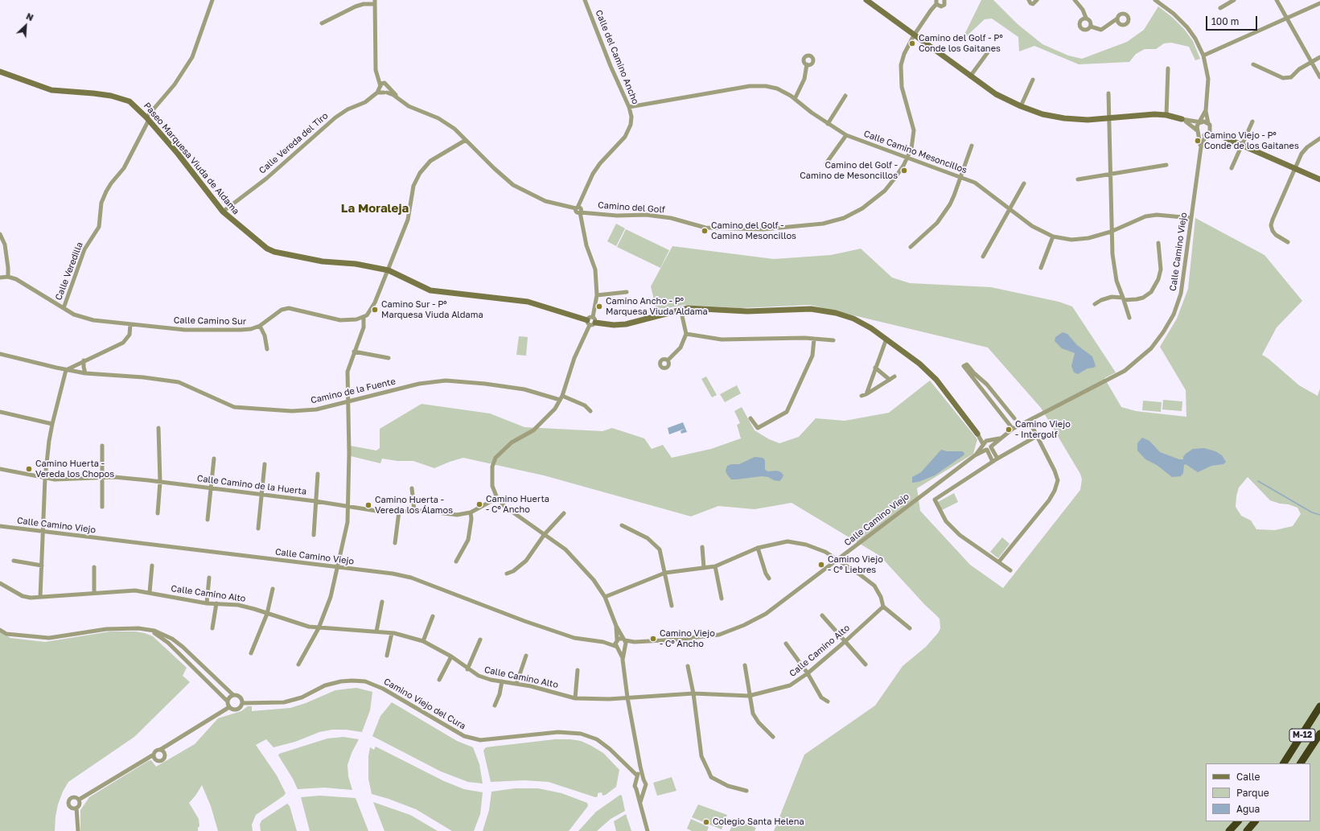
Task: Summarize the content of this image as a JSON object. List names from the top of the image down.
{
  "streets": {
    "highway": ["M-12"],
    "street": [
      "Calle del Camino Ancho",
      "Calle Vereda del Tiro",
      "Calle Camino Mesoncillos",
      "Paseo Marquesa Viuda de Aldama",
      "Camino del Golf",
      "Calle Camino Viejo",
      "Calle Veredilla",
      "Calle Camino Sur",
      "Camino de la Fuente",
      "Calle Camino de la Huerta",
      "Calle Camino Alto",
      "Camino Viejo del Cura"
    ]
  },
  "crossings": [
    ["Calle del Camino Ancho", "Calle Camino Mesoncillos"],
    ["Calle del Camino Ancho", "Camino del Golf"],
    ["Calle Vereda del Tiro", "Paseo Marquesa Viuda de Aldama"],
    ["Calle Vereda del Tiro", "Camino del Golf"],
    ["Calle Camino Mesoncillos", "Camino del Golf"],
    ["Calle Camino Mesoncillos", "Calle Camino Viejo"],
    ["Paseo Marquesa Viuda de Aldama", "Calle Camino Viejo"],
    ["Paseo Marquesa Viuda de Aldama", "Calle Veredilla"],
    ["Calle Veredilla", "Calle Camino Sur"]
  ],
  "districts": ["La Moraleja"],
  "places": [
    "Camino del Golf - Pº Conde los Gaitanes",
    "Camino Viejo - Pº Conde de los Gaitanes",
    "Camino del Golf - Camino de Mesoncillos",
    "Camino del Golf - Camino Mesoncillos",
    "Camino Ancho - Pº Marquesa Viuda Aldama",
    "Camino Sur - Pº Marquesa Viuda Aldama",
    "Camino Viejo - Intergolf",
    "Camino Huerta - Vereda los Chopos",
    "Camino Huerta - Cº Ancho",
    "Camino Huerta - Vereda los Álamos",
    "Camino Viejo - Cº Liebres",
    "Camino Viejo - Cº Ancho",
    "Colegio Santa Helena"
  ],
  "legend": ["Calle", "Parque", "Agua"],
  "scale_bar": "100 m",
  "north": "top right"
}
